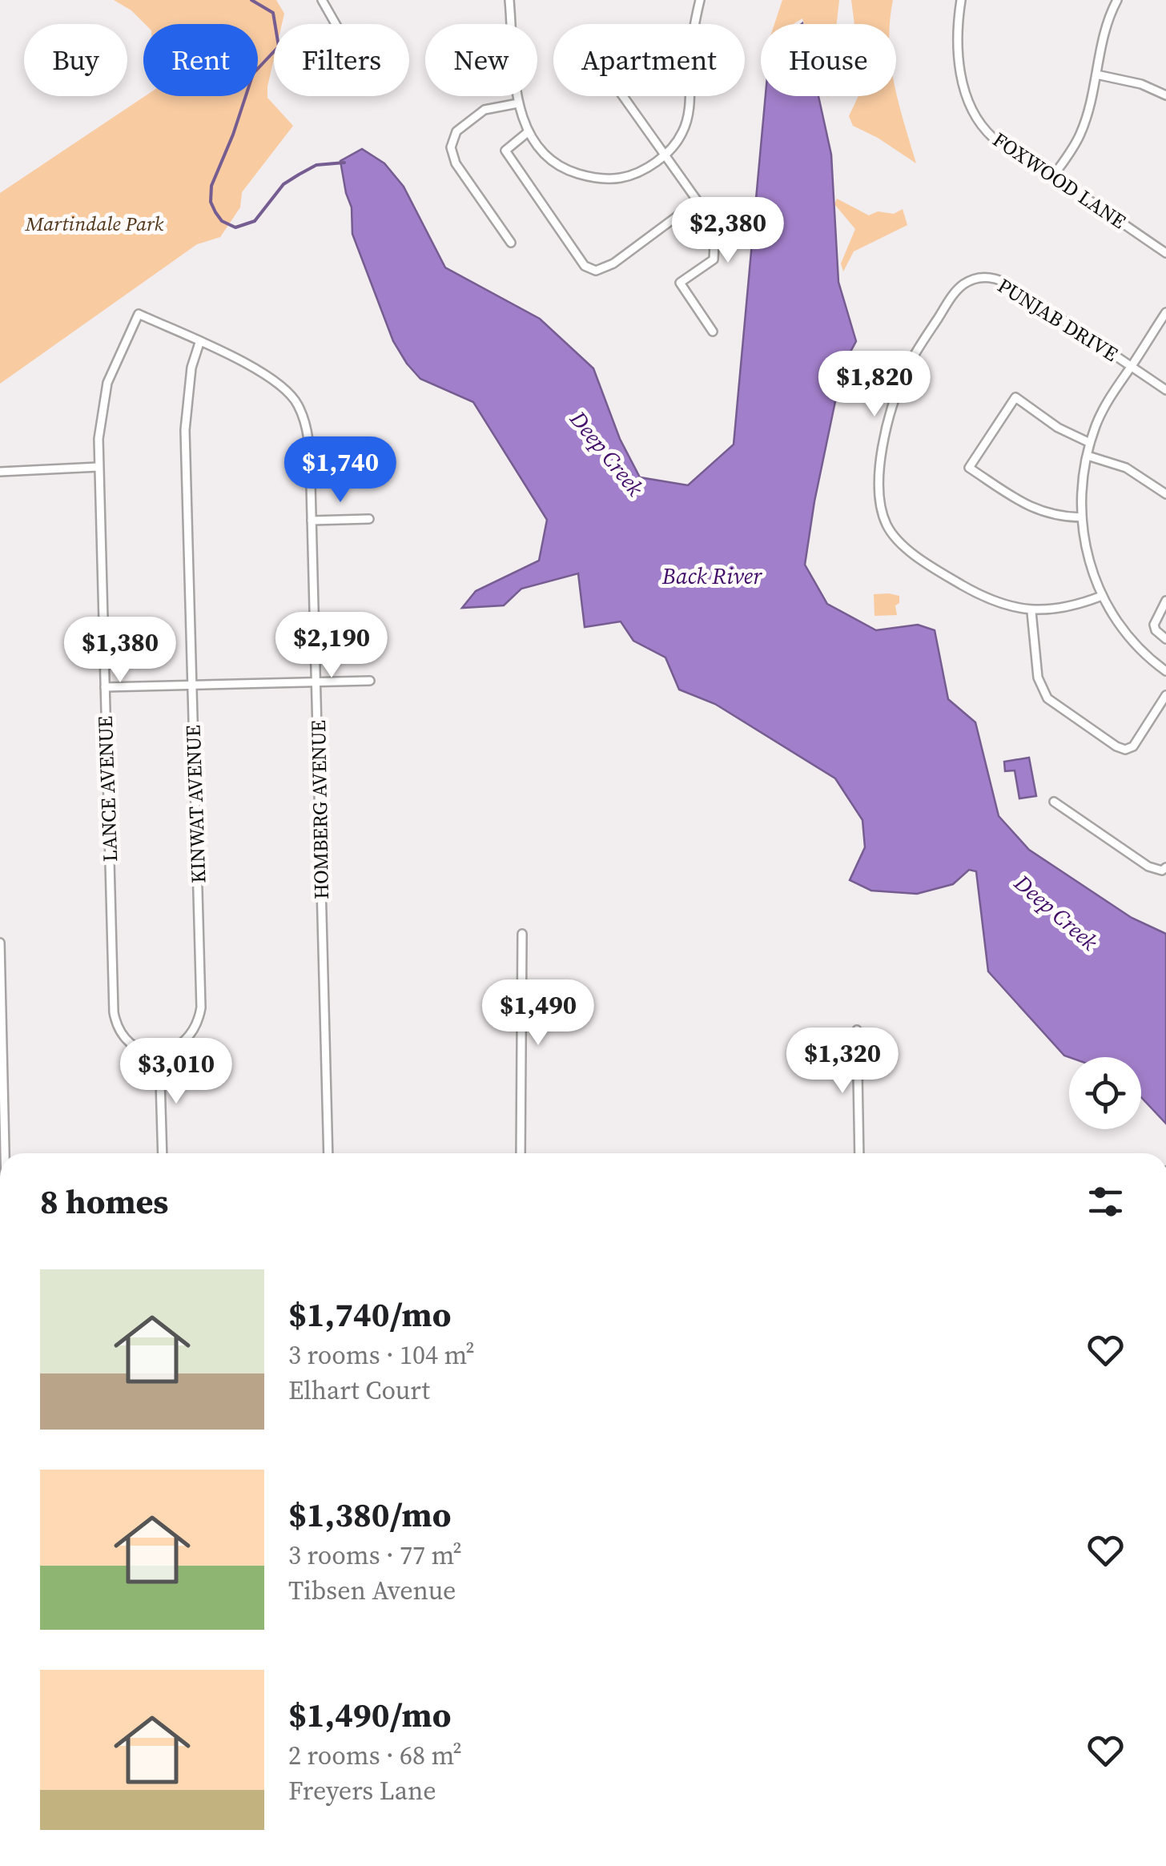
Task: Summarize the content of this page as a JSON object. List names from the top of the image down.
{
  "streets": {
    "street": [
      "FOXWOOD LANE",
      "PUNJAB DRIVE",
      "LANCE AVENUE",
      "KINWAT AVENUE",
      "HOMBERG AVENUE"
    ]
  },
  "crossings": [
    ["LANCE AVENUE", "KINWAT AVENUE"],
    ["LANCE AVENUE", "HOMBERG AVENUE"],
    ["KINWAT AVENUE", "HOMBERG AVENUE"]
  ],
  "water": ["Deep Creek", "Back River"],
  "parks": ["Martindale Park"],
  "page": {
    "chip": [
      "Buy",
      "Rent",
      "Filters",
      "New",
      "Apartment",
      "House"
    ],
    "price": [
      "$2,380",
      "$1,820",
      "$1,740",
      "$2,190",
      "$1,380",
      "$1,490",
      "$1,320",
      "$3,010"
    ],
    "heading": "8 homes",
    "list": [
      {
        "name": "$1,740/mo",
        "note": "3 rooms · 104 m² · Elhart Court"
      },
      {
        "name": "$1,380/mo",
        "note": "3 rooms · 77 m² · Tibsen Avenue"
      },
      {
        "name": "$1,490/mo",
        "note": "2 rooms · 68 m² · Freyers Lane"
      }
    ]
  }
}
